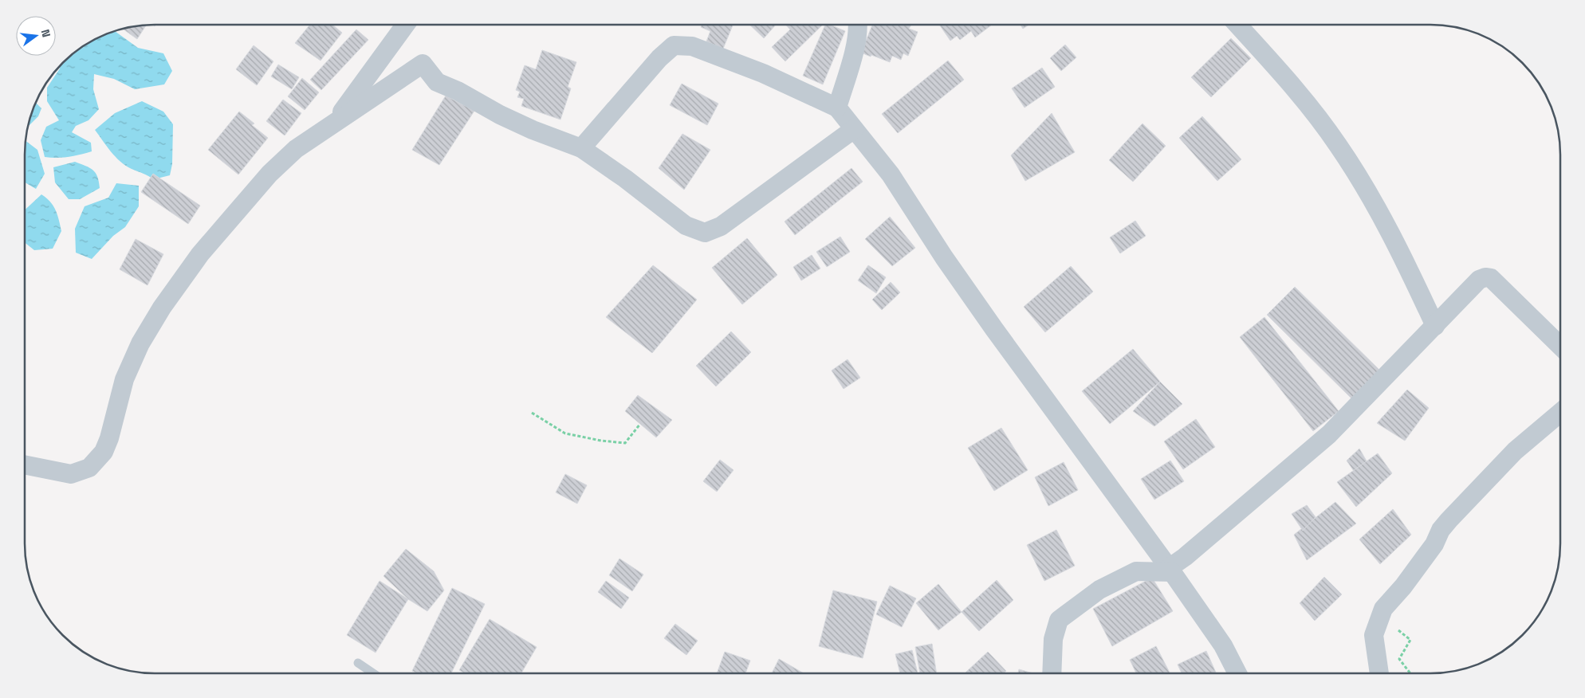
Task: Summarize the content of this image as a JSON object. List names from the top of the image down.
{
  "north": "right"
}
